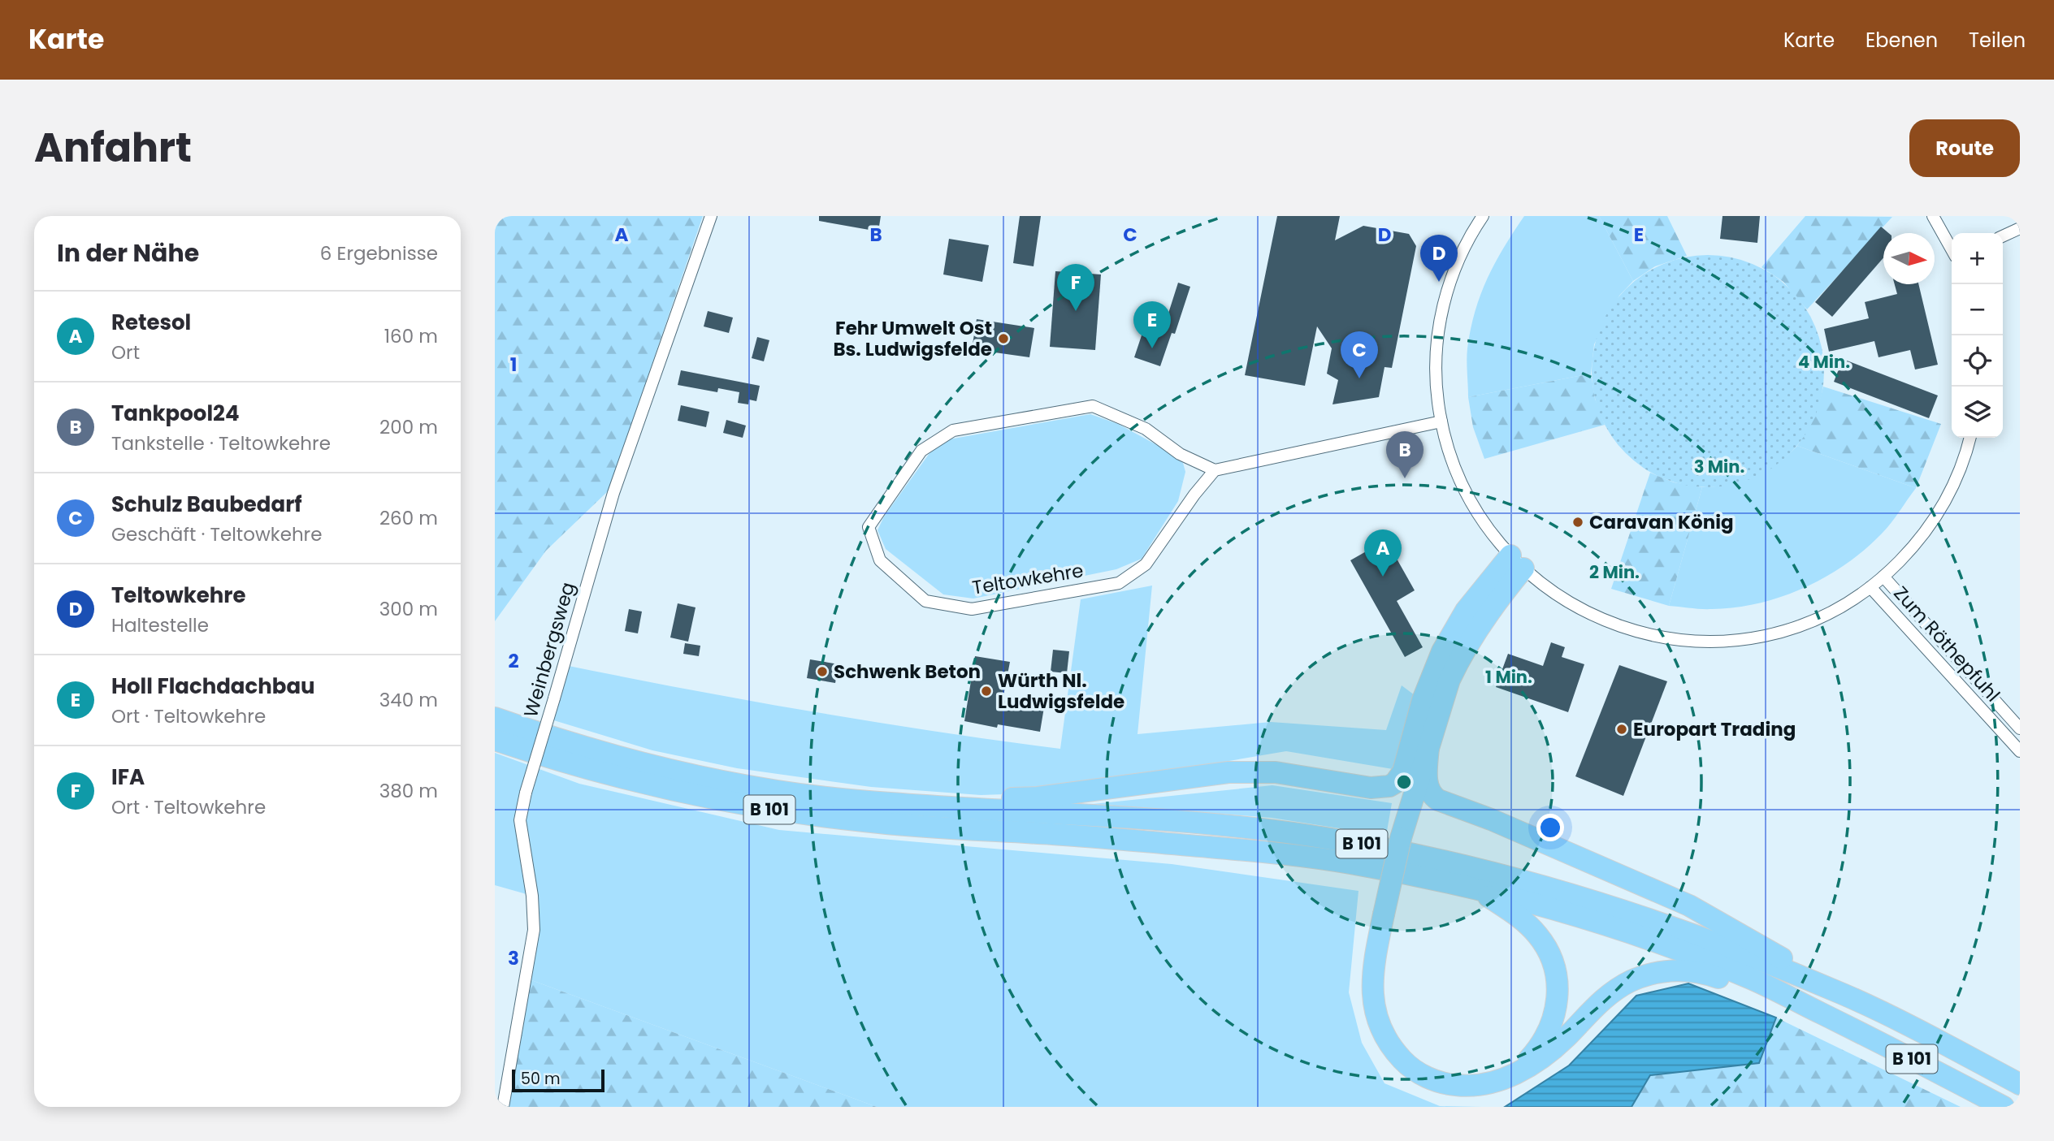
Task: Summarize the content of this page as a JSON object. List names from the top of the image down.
{
  "streets": {
    "highway": ["B 101"],
    "street": ["Teltowkehre", "Zum Röthepfuhl", "Weinbergsweg"]
  },
  "places": [
    "Fehr Umwelt Ost Bs. Ludwigsfelde",
    "Caravan König",
    "Schwenk Beton",
    "Würth Nl. Ludwigsfelde",
    "Europart Trading"
  ],
  "scale_bar": "50 m",
  "north": "right",
  "page": {
    "header": "Karte",
    "nav": ["Karte", "Ebenen", "Teilen"],
    "title": "Anfahrt",
    "buttons": "Route",
    "heading": ["In der Nähe", "6 Ergebnisse"],
    "map_buttons": ["+", "−"],
    "pins": [
      "D",
      "F",
      "E",
      "C",
      "B",
      "A"
    ],
    "list": [
      {
        "mark": "A",
        "name": "Retesol",
        "note": "Ort",
        "value": "160 m"
      },
      {
        "mark": "B",
        "name": "Tankpool24",
        "note": "Tankstelle · Teltowkehre",
        "value": "200 m"
      },
      {
        "mark": "C",
        "name": "Schulz Baubedarf",
        "note": "Geschäft · Teltowkehre",
        "value": "260 m"
      },
      {
        "mark": "D",
        "name": "Teltowkehre",
        "note": "Haltestelle",
        "value": "300 m"
      },
      {
        "mark": "E",
        "name": "Holl Flachdachbau",
        "note": "Ort · Teltowkehre",
        "value": "340 m"
      },
      {
        "mark": "F",
        "name": "IFA",
        "note": "Ort · Teltowkehre",
        "value": "380 m"
      }
    ],
    "scale": "50 m"
  },
  "grid": {
    "columns": [
      "A",
      "B",
      "C",
      "D",
      "E"
    ],
    "rows": ["1", "2", "3"]
  },
  "rings": [
    "4 Min.",
    "3 Min.",
    "2 Min.",
    "1 Min."
  ]
}
